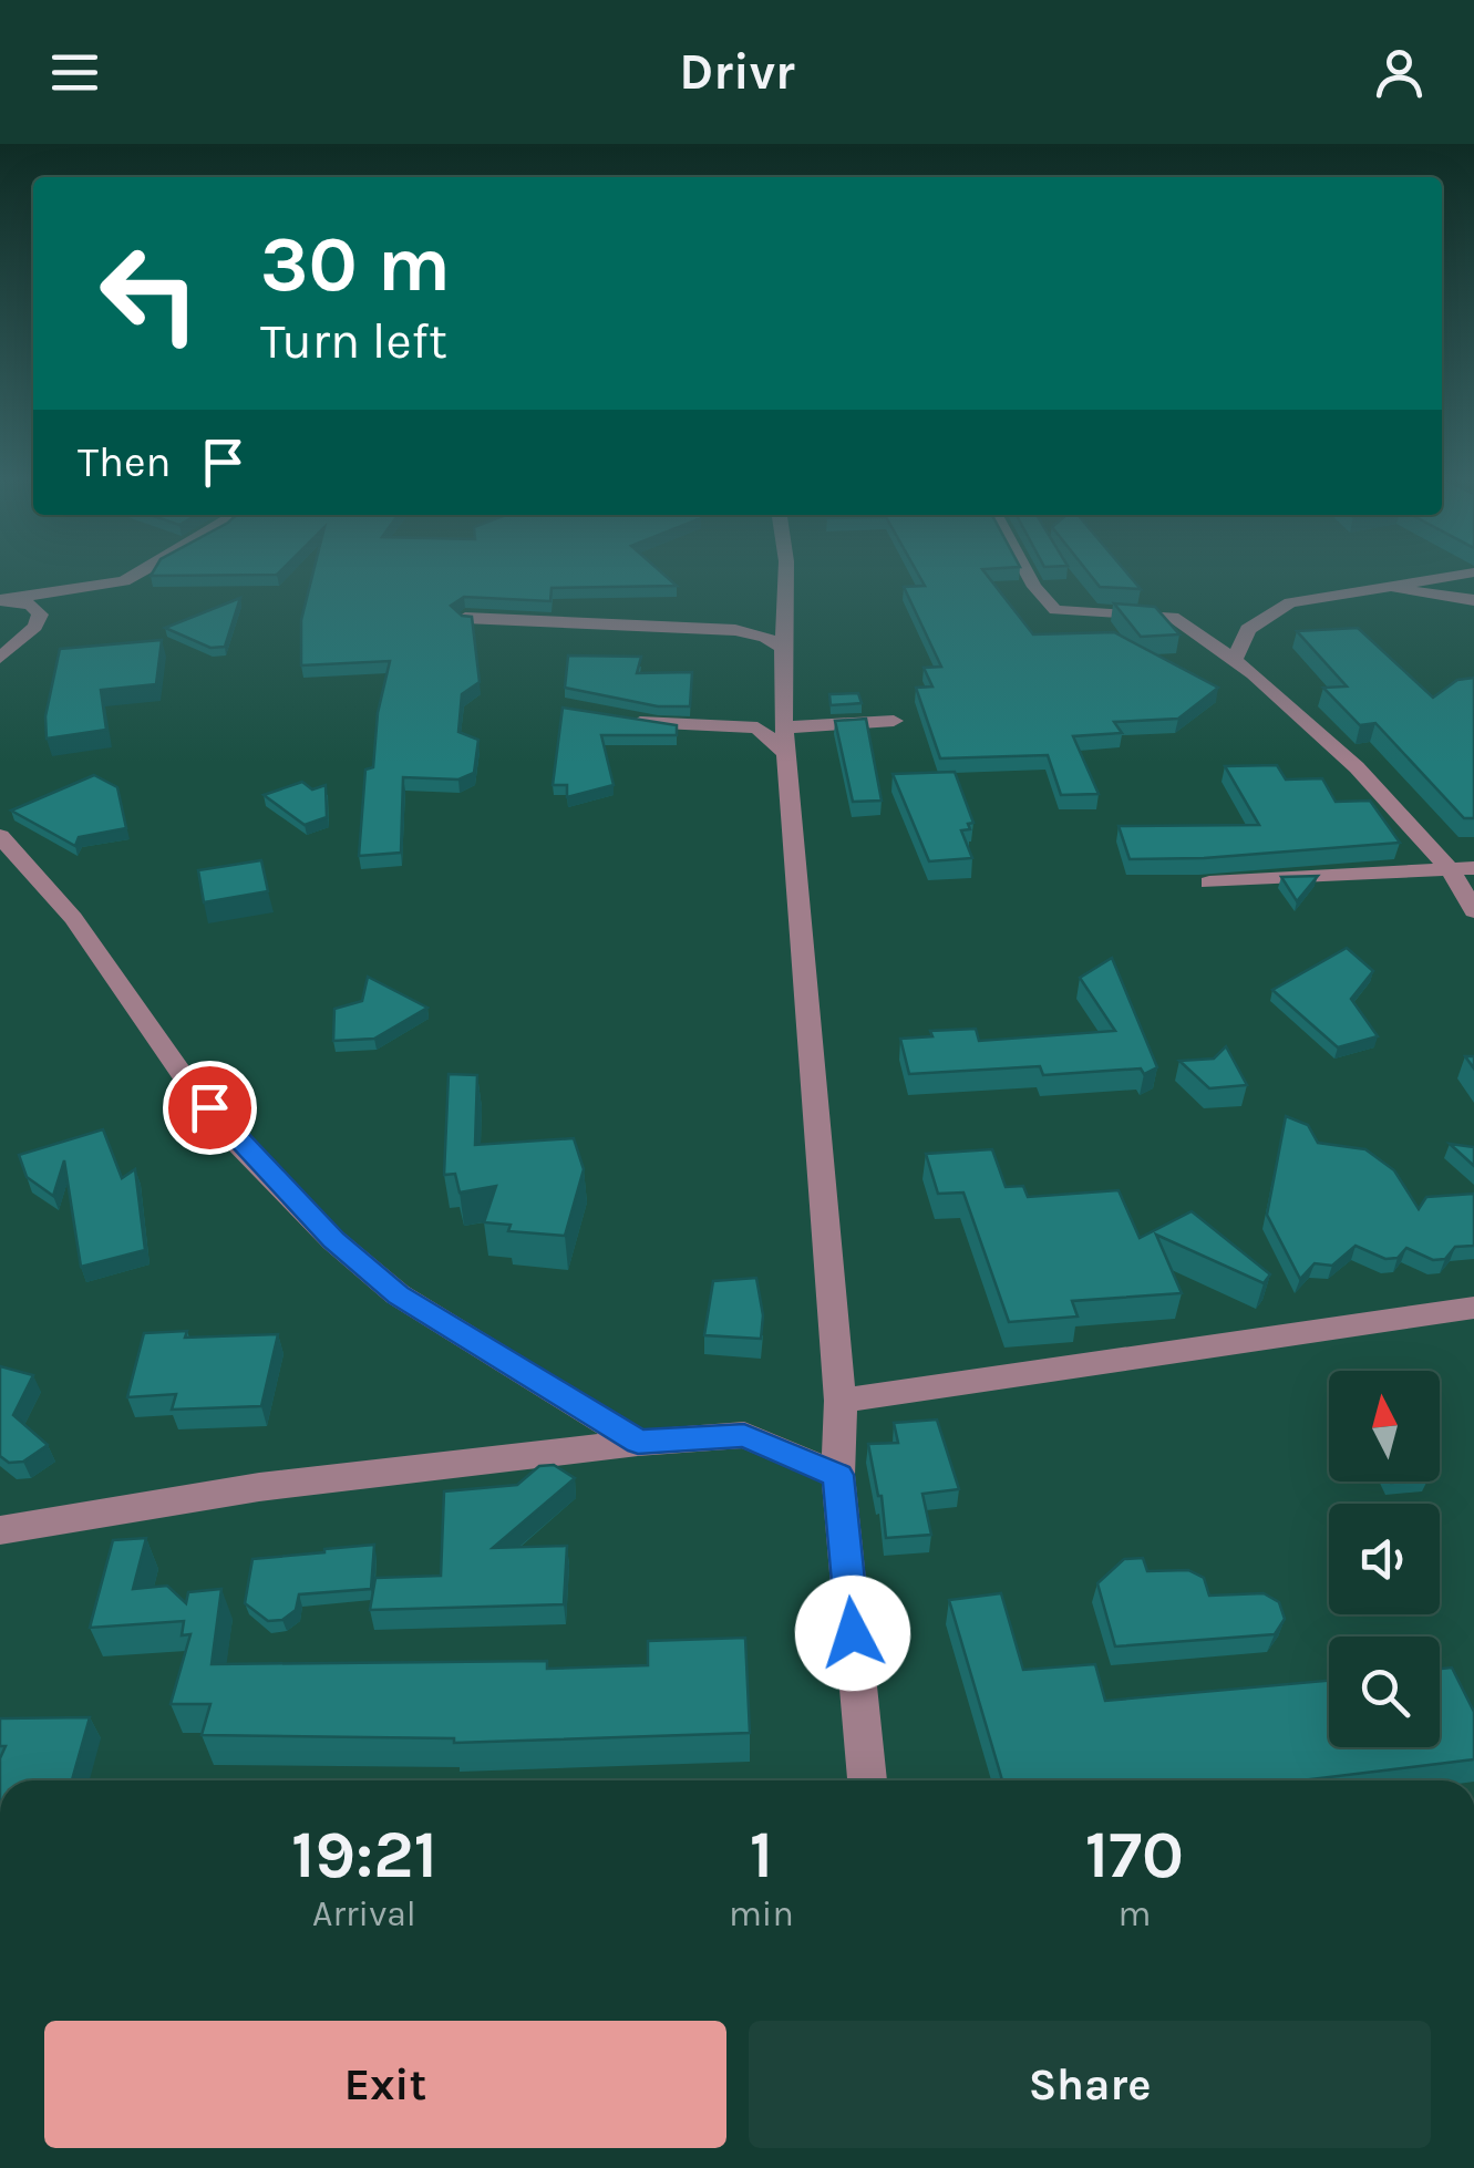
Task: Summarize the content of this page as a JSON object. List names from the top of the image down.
{
  "north": "top",
  "page": {
    "header": "Drivr",
    "turn": ["30 m", "Turn left"],
    "then": "Then",
    "eta": [
      "19:21",
      "Arrival",
      "1",
      "min",
      "170",
      "m"
    ],
    "buttons": ["Exit", "Share"]
  }
}
